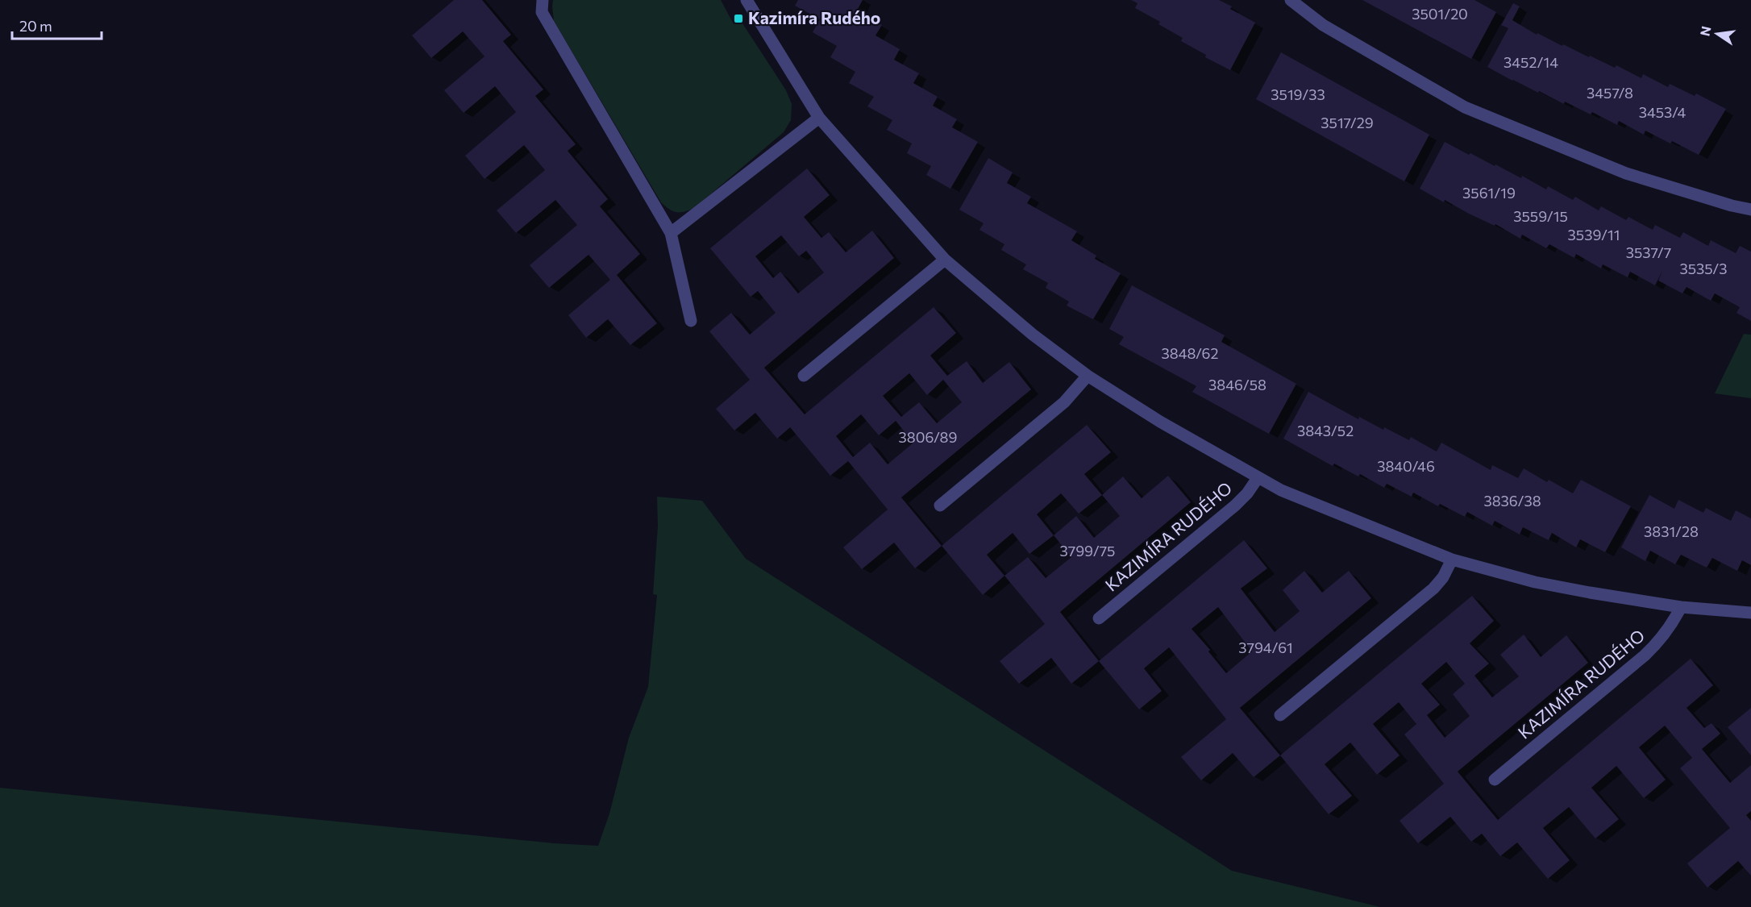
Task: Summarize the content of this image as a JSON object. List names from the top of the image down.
{
  "streets": {
    "street": ["KAZIMÍRA RUDÉHO"]
  },
  "places": {
    "transit": ["Kazimíra Rudého"]
  },
  "house_numbers": [
    "3501/20",
    "3452/14",
    "3457/8",
    "3519/33",
    "3453/4",
    "3517/29",
    "3561/19",
    "3559/15",
    "3539/11",
    "3537/7",
    "3535/3",
    "3848/62",
    "3846/58",
    "3843/52",
    "3806/89",
    "3840/46",
    "3836/38",
    "3831/28",
    "3799/75",
    "3794/61"
  ],
  "scale_bar": "20 m",
  "north": "left"
}
